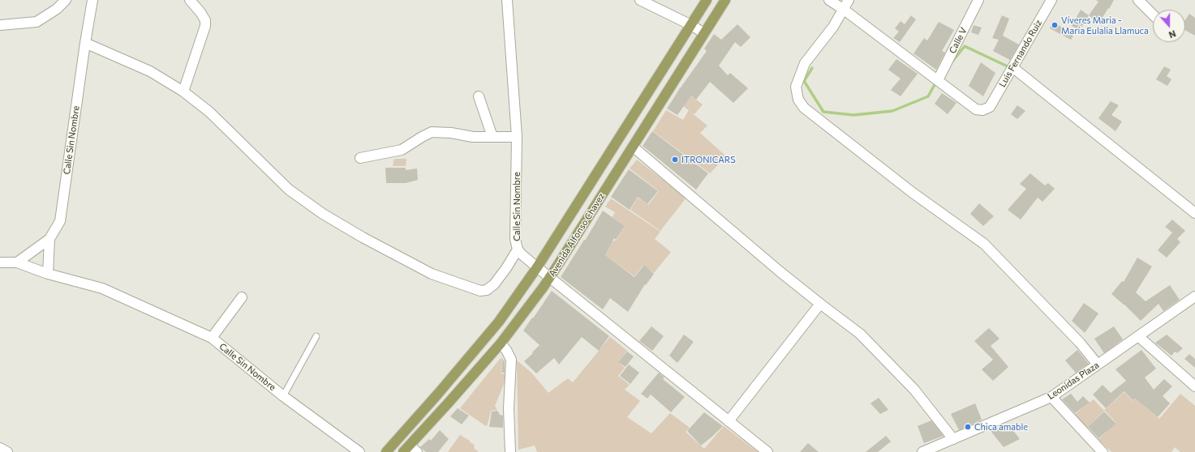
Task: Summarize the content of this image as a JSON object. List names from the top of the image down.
{
  "streets": {
    "main road": ["Avenida Alfonso Chavez"],
    "street": [
      "Calle V",
      "Luis Fernando Ruiz",
      "Calle Sin Nombre",
      "Leonidas Plaza"
    ]
  },
  "crossings": [
    ["Calle V", "Luis Fernando Ruiz"],
    ["Calle Sin Nombre", "Avenida Alfonso Chavez"]
  ],
  "places": ["Víveres Maria - María Eulalia Llamuca", "ITRONICARS", "Chica amable"],
  "north": "bottom"
}
